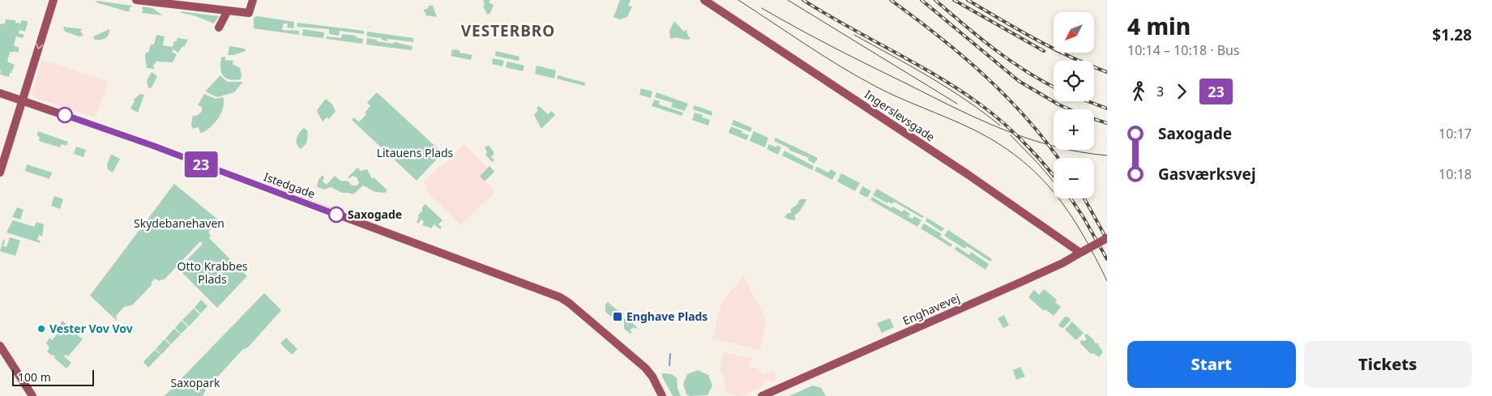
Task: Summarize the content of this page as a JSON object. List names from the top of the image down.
{
  "streets": {
    "street": ["Ingerslevsgade", "Istedgade", "Enghavevej"]
  },
  "crossings": [
    ["Ingerslevsgade", "Enghavevej"]
  ],
  "districts": ["VESTERBRO"],
  "parks": [
    "Litauens Plads",
    "Skydebanehaven",
    "Otto Krabbes Plads",
    "Saxopark"
  ],
  "places": {
    "other": ["Saxogade", "Vester Vov Vov"],
    "transit": ["Enghave Plads"]
  },
  "lines": ["bus line 23"],
  "scale_bar": "100 m",
  "north": "bottom left",
  "page": {
    "on_map": "23",
    "heading": ["4 min", "10:14 – 10:18 · Bus", "$1.28"],
    "map_buttons": ["+", "−"],
    "legs": ["3", "23"],
    "list": [
      {
        "name": "Saxogade",
        "value": "10:17"
      },
      {
        "name": "Gasværksvej",
        "value": "10:18"
      }
    ],
    "buttons": ["Start", "Tickets"],
    "scale": "100 m"
  }
}
